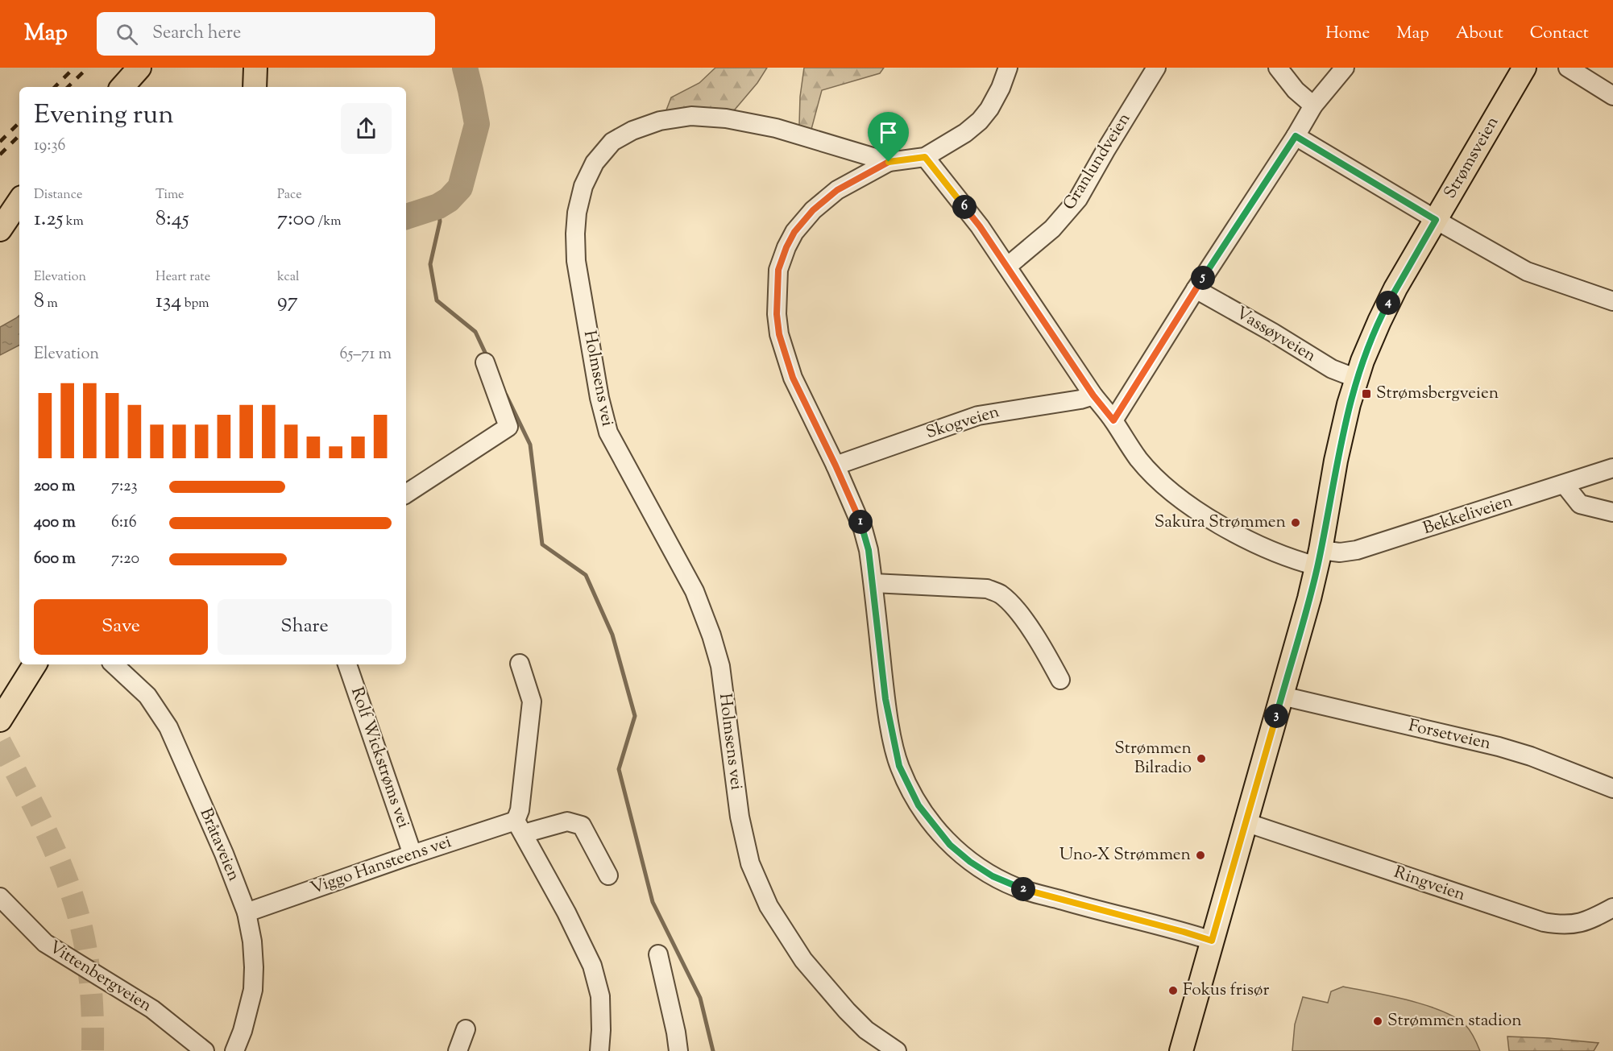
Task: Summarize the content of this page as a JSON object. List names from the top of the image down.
{
  "streets": {
    "main road": ["Strømsveien"],
    "street": [
      "Granlundveien",
      "Vassøyveien",
      "Holmsens vei",
      "Skogveien",
      "Bekkeliveien",
      "Forsetveien",
      "Rolf Wickstrøms vei",
      "Bråtaveien",
      "Viggo Hansteens vei",
      "Ringveien",
      "Vittenbergveien"
    ]
  },
  "crossings": [
    ["Strømsveien", "Vassøyveien"],
    ["Strømsveien", "Bekkeliveien"],
    ["Strømsveien", "Forsetveien"],
    ["Strømsveien", "Ringveien"],
    ["Rolf Wickstrøms vei", "Viggo Hansteens vei"],
    ["Bråtaveien", "Viggo Hansteens vei"]
  ],
  "places": {
    "transit": ["Strømsbergveien"],
    "other": [
      "Sakura Strømmen",
      "Strømmen Bilradio",
      "Uno-X Strømmen",
      "Fokus frisør",
      "Strømmen stadion"
    ]
  },
  "page": {
    "header": "Map",
    "search": "Search here",
    "nav": [
      "Home",
      "Map",
      "About",
      "Contact"
    ],
    "heading": ["Evening run", "19:36"],
    "stats": [
      ["Distance", "1.25 km"],
      ["Time", "8:45"],
      ["Pace", "7:00 /km"],
      ["Elevation", "8 m"],
      ["Heart rate", "134 bpm"],
      ["kcal", "97"]
    ],
    "pins": [
      "6",
      "5",
      "4",
      "1",
      "3",
      "2"
    ],
    "chart": ["Elevation", "65–71 m"],
    "list": [
      {
        "name": "200 m",
        "note": "7:23"
      },
      {
        "name": "400 m",
        "note": "6:16"
      },
      {
        "name": "600 m",
        "note": "7:20"
      }
    ],
    "buttons": ["Save", "Share"]
  }
}
